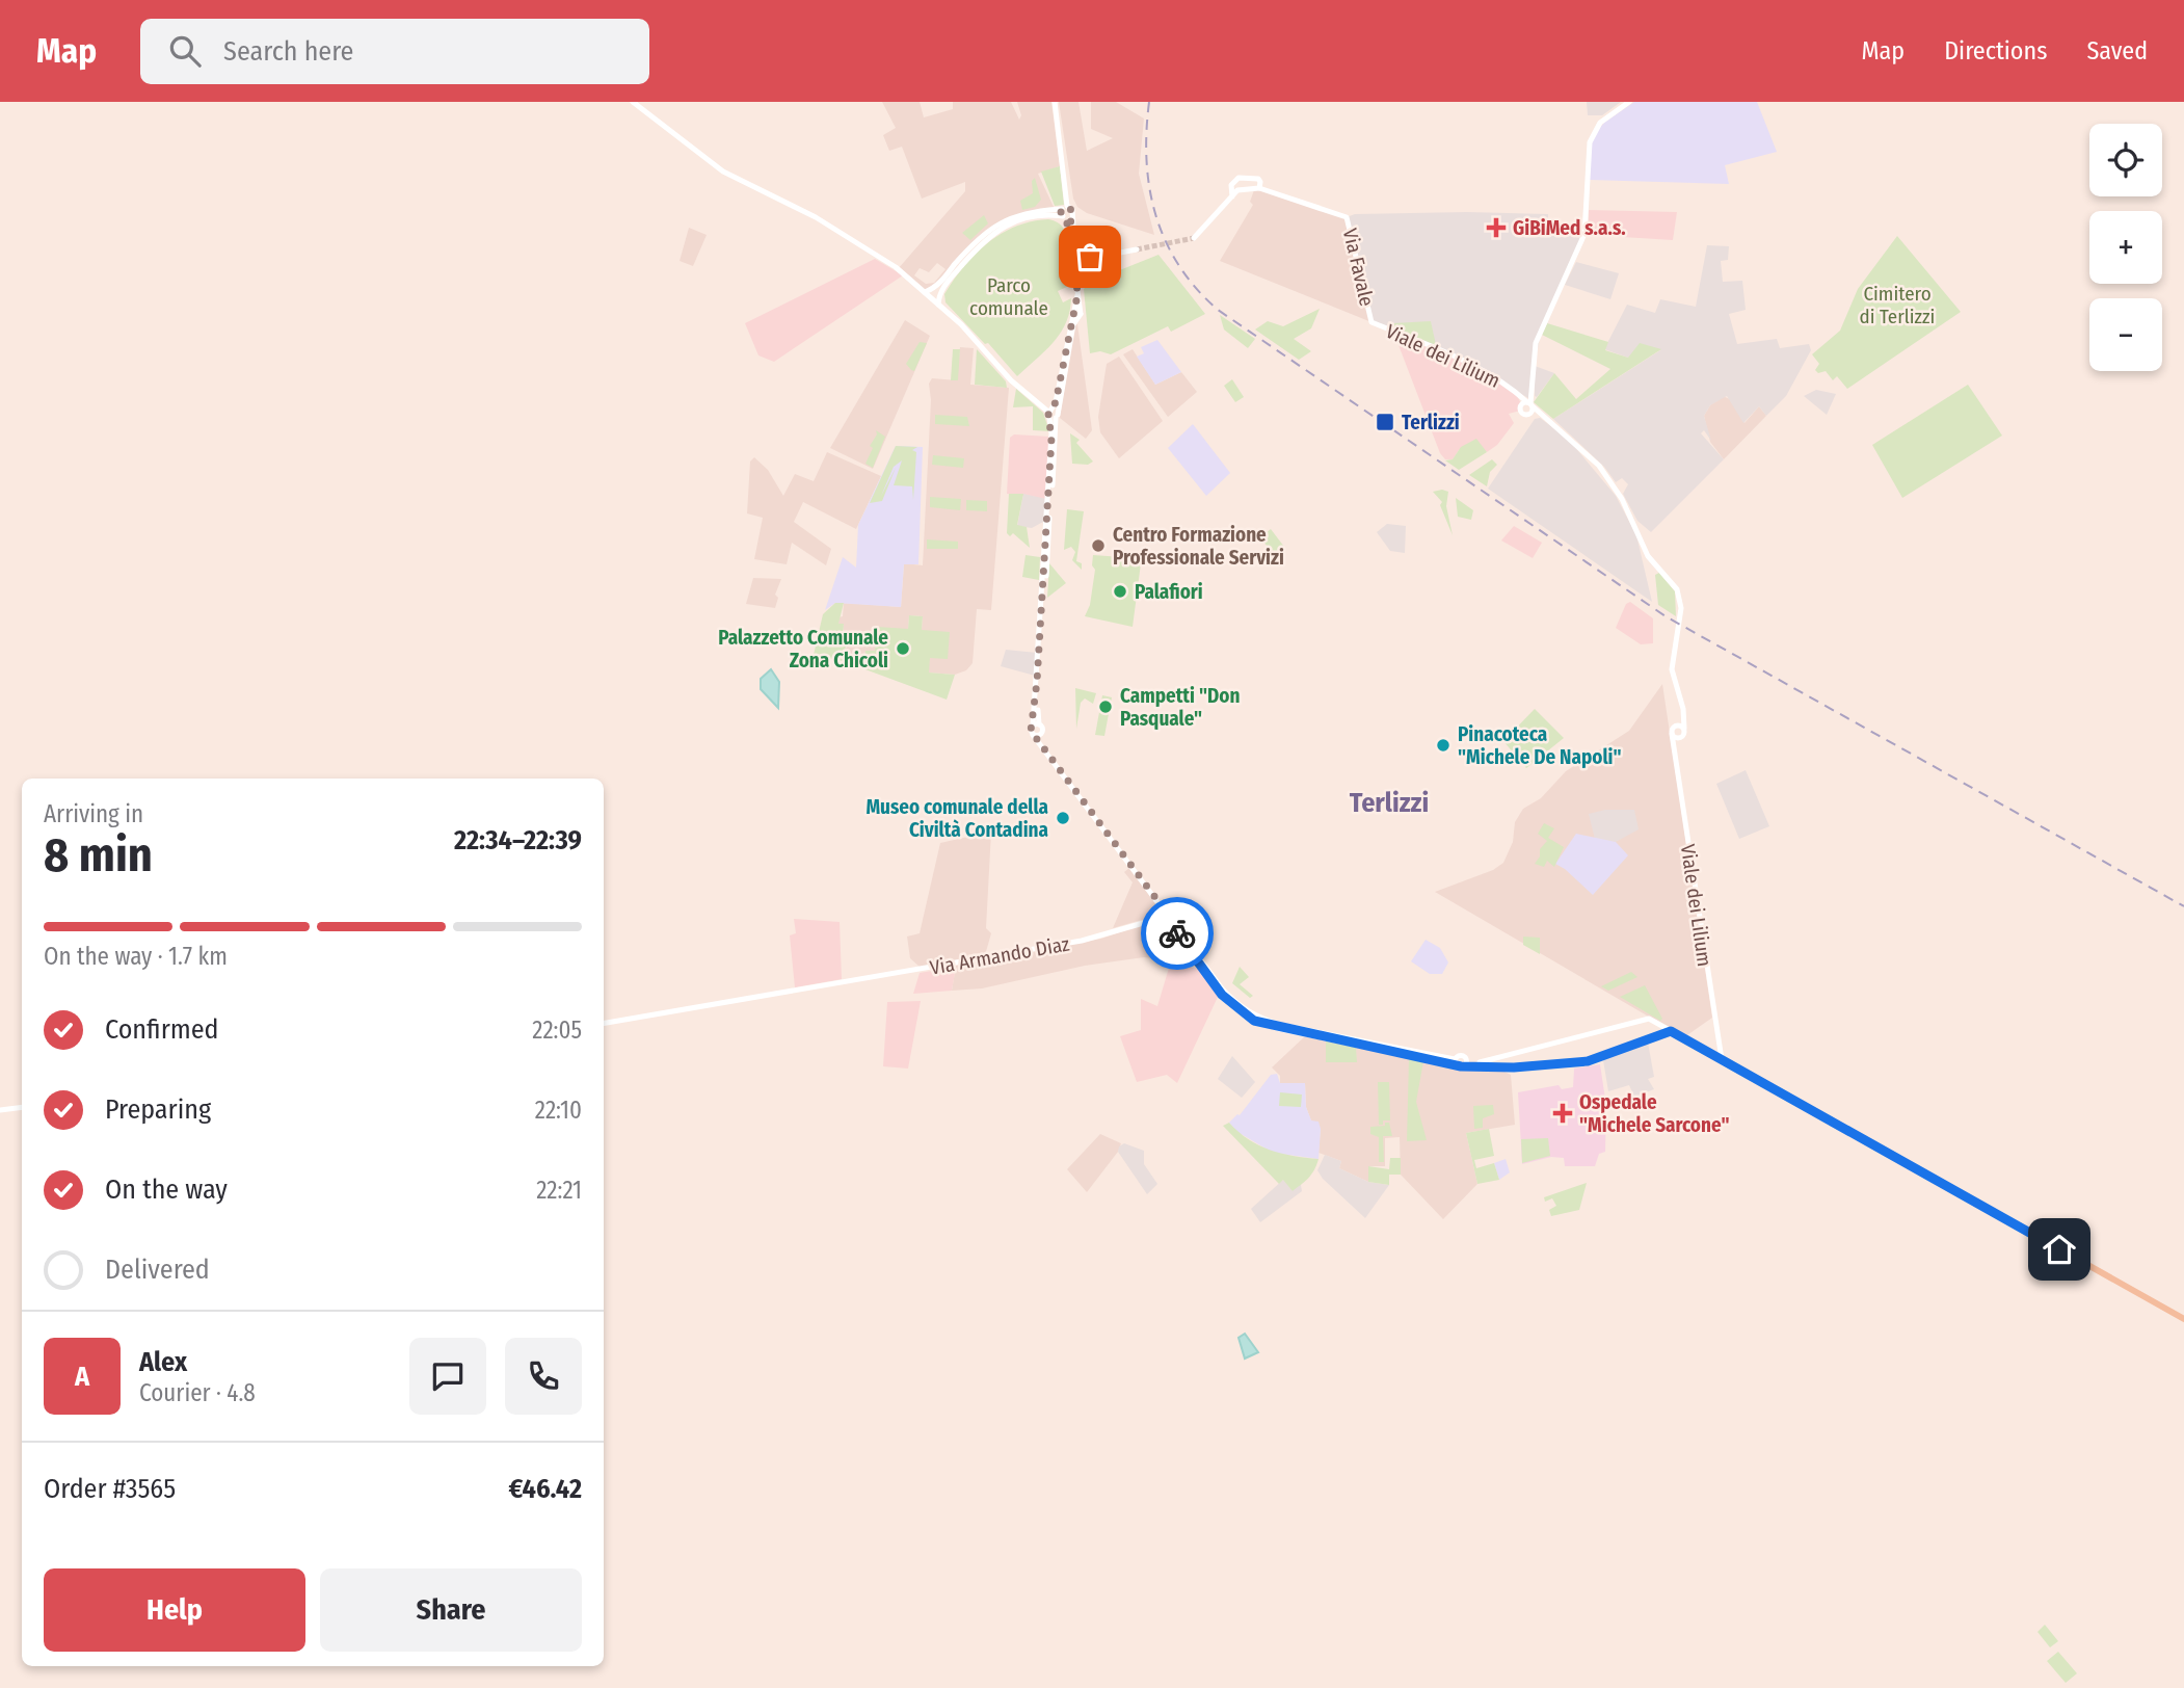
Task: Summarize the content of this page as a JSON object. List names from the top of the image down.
{
  "streets": {
    "main road": ["Via Favale", "Viale dei Lilium", "Via Armando Diaz"]
  },
  "crossings": [
    ["Via Favale", "Viale dei Lilium"]
  ],
  "districts": ["Terlizzi"],
  "parks": ["Parco comunale", "Cimitero di Terlizzi"],
  "places": {
    "health": ["GiBiMed s.a.s.", "Ospedale \"Michele Sarcone\""],
    "transit": ["Terlizzi"],
    "other": [
      "Centro Formazione Professionale Servizi",
      "Palafiori",
      "Palazzetto Comunale Zona Chicoli",
      "Campetti \"Don Pasquale\"",
      "Pinacoteca \"Michele De Napoli\"",
      "Museo comunale della Civiltà Contadina"
    ]
  },
  "page": {
    "header": "Map",
    "search": "Search here",
    "nav": ["Map", "Directions", "Saved"],
    "map_buttons": ["+", "−"],
    "heading": ["8 min", "Arriving in", "22:34–22:39"],
    "panel": [
      "Alex",
      "Courier · 4.8",
      "Order #3565",
      "€46.42"
    ],
    "bar": "On the way · 1.7 km",
    "list": [
      ["Confirmed", "22:05"],
      ["Preparing", "22:10"],
      ["On the way", "22:21"],
      "Delivered"
    ],
    "round": "A",
    "buttons": ["Help", "Share"]
  }
}
